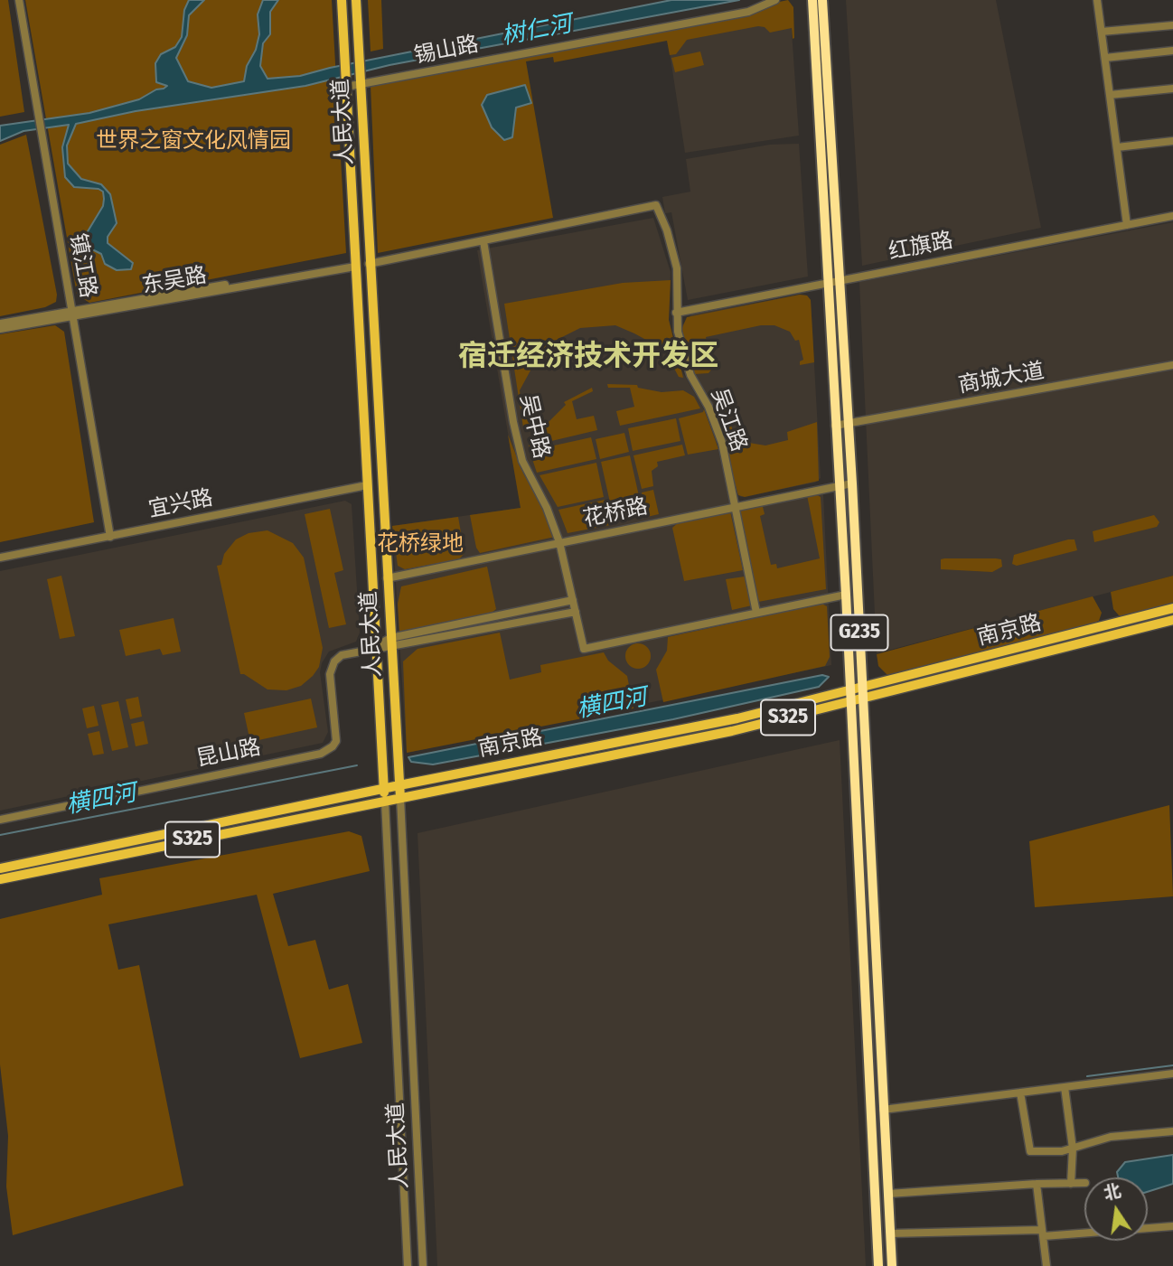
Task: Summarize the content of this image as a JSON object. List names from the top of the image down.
{
  "streets": {
    "highway": ["G235"],
    "main road": ["人民大道", "南京路", "S325"],
    "street": [
      "锡山路",
      "红旗路",
      "镇江路",
      "东吴路",
      "商城大道",
      "吴江路",
      "吴中路",
      "宜兴路",
      "花桥路",
      "昆山路"
    ]
  },
  "crossings": [
    ["锡山路", "人民大道"],
    ["人民大道", "东吴路"],
    ["人民大道", "宜兴路"],
    ["人民大道", "花桥路"],
    ["人民大道", "南京路"],
    ["人民大道", "昆山路"],
    ["红旗路", "吴江路"],
    ["红旗路", "G235"],
    ["镇江路", "东吴路"],
    ["镇江路", "宜兴路"],
    ["商城大道", "G235"],
    ["吴江路", "吴中路"],
    ["吴江路", "花桥路"],
    ["吴中路", "花桥路"],
    ["花桥路", "G235"],
    ["南京路", "G235"]
  ],
  "districts": ["宿迁经济技术开发区"],
  "water": ["树仁河", "横四河"],
  "parks": ["世界之窗文化风情园", "花桥绿地"],
  "north": "top"
}
